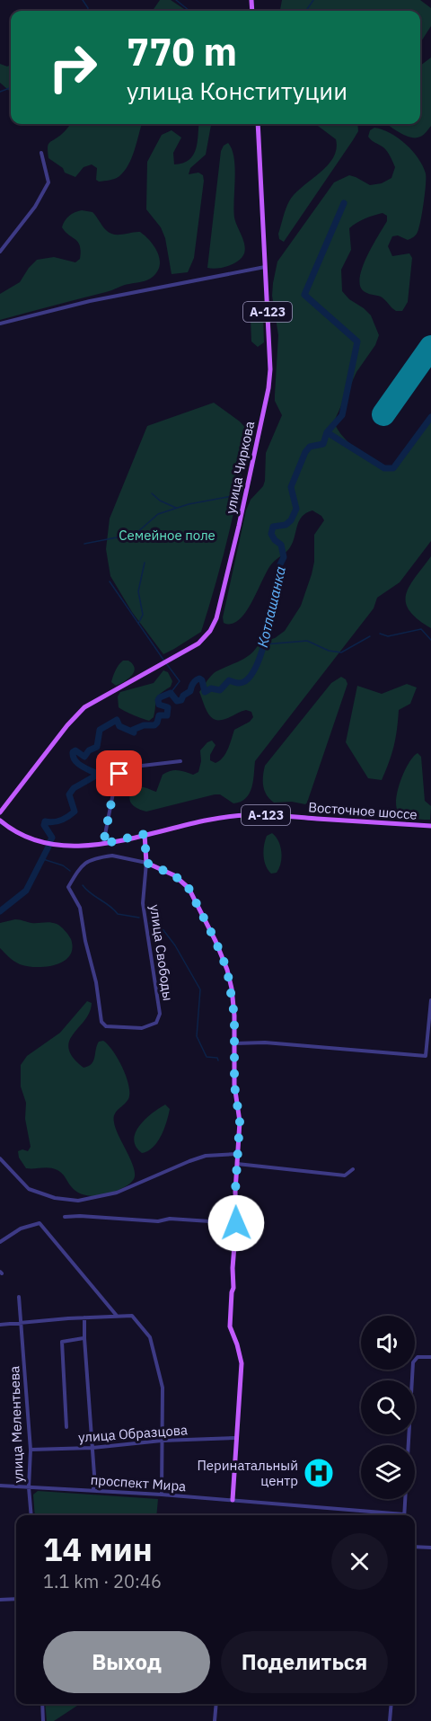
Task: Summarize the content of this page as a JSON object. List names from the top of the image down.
{
  "streets": {
    "main road": ["А-123", "улица Чиркова", "Восточное шоссе"],
    "street": [
      "улица Свободы",
      "улица Мелентьева",
      "улица Образцова",
      "проспект Мира"
    ]
  },
  "crossings": [
    ["А-123", "Восточное шоссе"],
    ["улица Мелентьева", "улица Образцова"],
    ["улица Мелентьева", "проспект Мира"]
  ],
  "water": ["Котлашанка"],
  "parks": ["Семейное поле"],
  "places": {
    "hospital": ["Перинатальный центр"]
  },
  "page": {
    "turn": ["770 m", "улица Конституции"],
    "heading": ["14 мин", "1.1 km · 20:46"],
    "buttons": ["Выход", "Поделиться"]
  }
}
